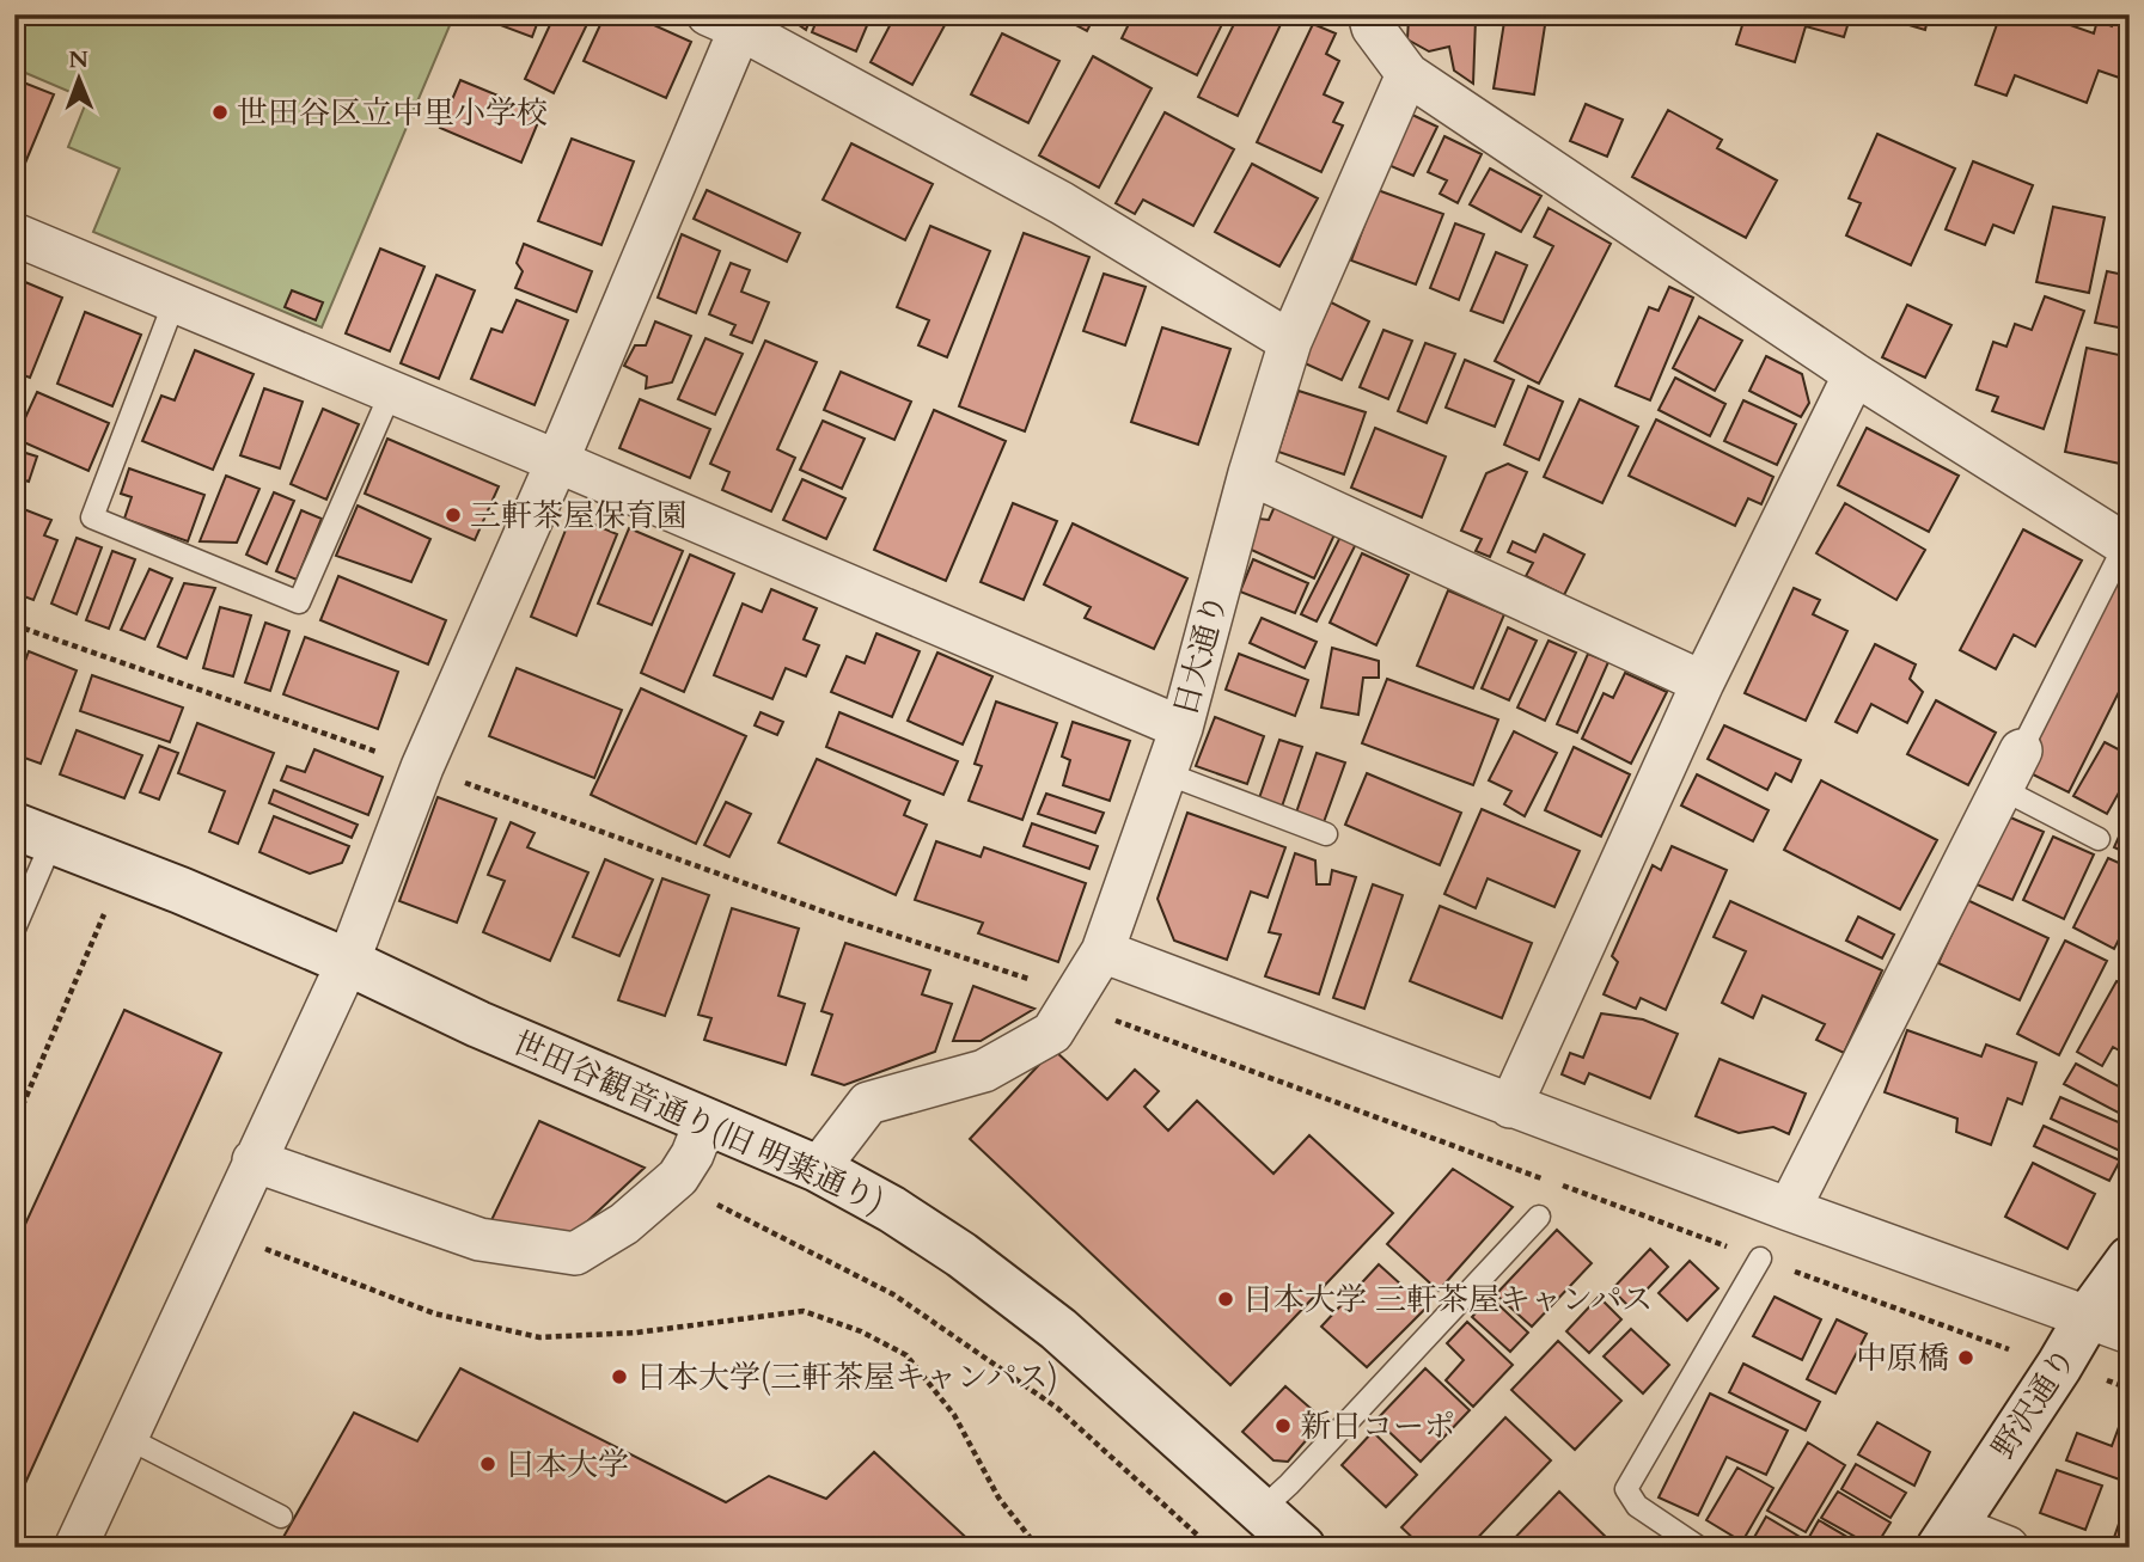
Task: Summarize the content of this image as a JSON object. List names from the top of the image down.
{
  "streets": {
    "street": ["日大通り", "世田谷観音通り(旧 明薬通り)", "野沢通り"]
  },
  "crossings": [
    ["日大通り", "世田谷観音通り(旧 明薬通り)"]
  ],
  "places": [
    "世田谷区立中里小学校",
    "三軒茶屋保育園",
    "日本大学 三軒茶屋キャンパス",
    "中原橋",
    "日本大学(三軒茶屋キャンパス)",
    "新日コーポ",
    "日本大学"
  ],
  "north": "top"
}
